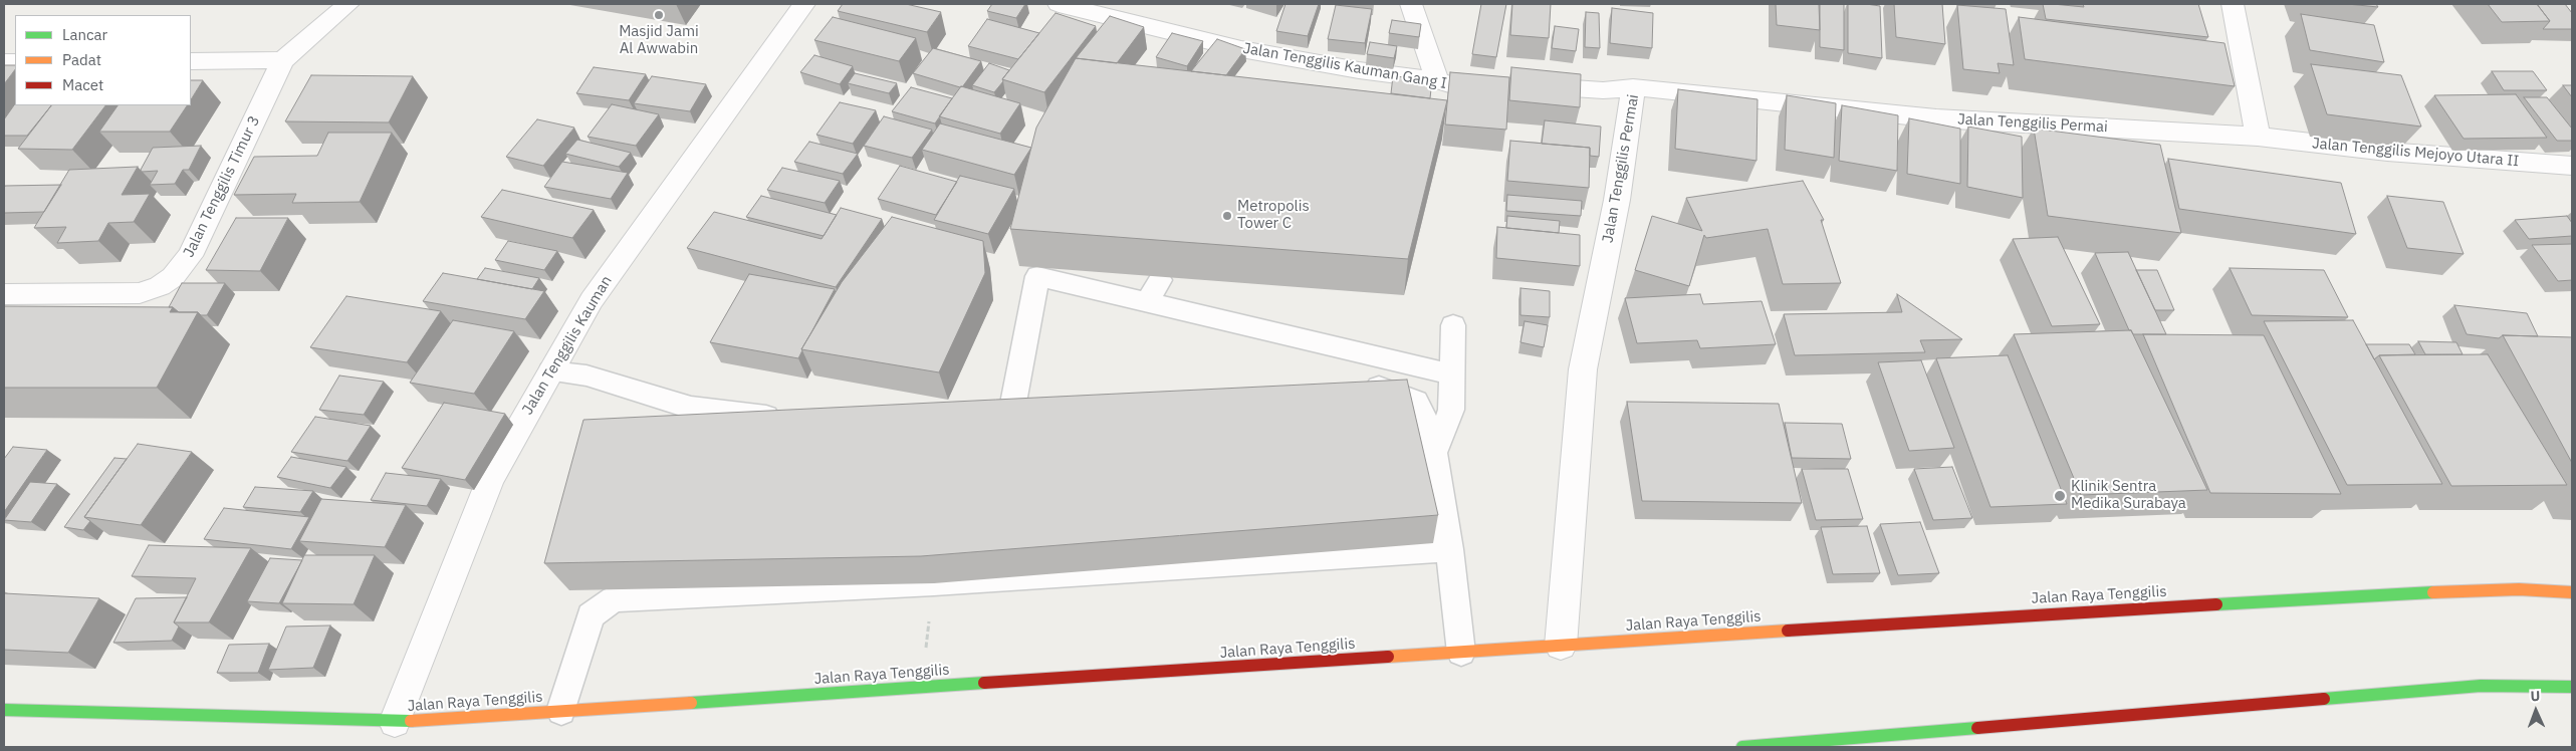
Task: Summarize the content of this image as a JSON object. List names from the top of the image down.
{
  "streets": {
    "main road": ["Jalan Raya Tenggilis"],
    "street": [
      "Jalan Tenggilis Kauman Gang I",
      "Jalan Tenggilis Permai",
      "Jalan Tenggilis Mejoyo Utara II",
      "Jalan Tenggilis Timur 3",
      "Jalan Tenggilis Kauman"
    ]
  },
  "crossings": [
    ["Jalan Tenggilis Kauman Gang I", "Jalan Tenggilis Permai"],
    ["Jalan Tenggilis Permai", "Jalan Tenggilis Mejoyo Utara II"],
    ["Jalan Tenggilis Permai", "Jalan Raya Tenggilis"],
    ["Jalan Tenggilis Kauman", "Jalan Raya Tenggilis"]
  ],
  "places": ["Masjid Jami Al Awwabin", "Metropolis Tower C", "Klinik Sentra Medika Surabaya"],
  "legend": ["Lancar", "Padat", "Macet"],
  "north": "top"
}
